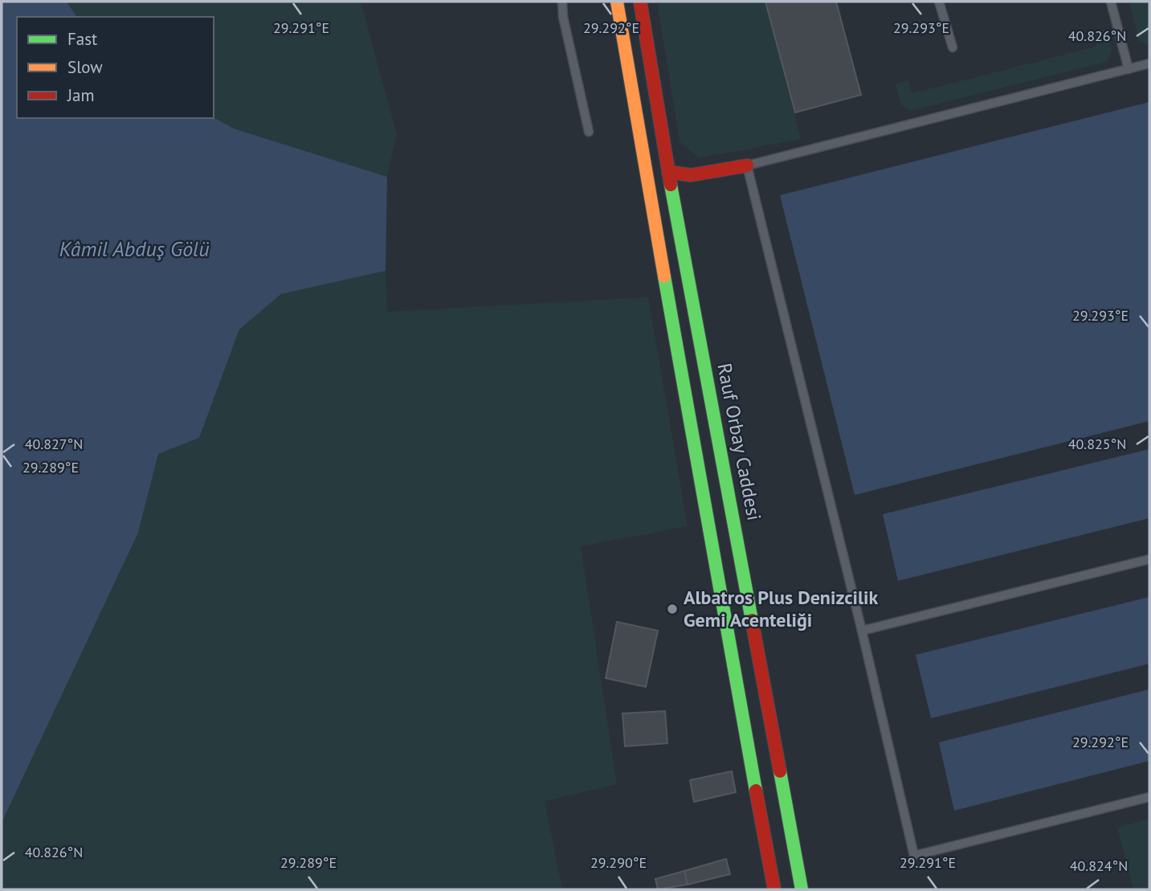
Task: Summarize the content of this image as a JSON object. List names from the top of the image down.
{
  "streets": {
    "main road": ["Rauf Orbay Caddesi"]
  },
  "water": ["Kâmil Abduş Gölü"],
  "places": ["Albatros Plus Denizcilik Gemi Acenteliği"],
  "legend": ["Fast", "Slow", "Jam"],
  "coordinates": [
    "29.291°E",
    "29.292°E",
    "29.293°E",
    "40.826°N",
    "40.825°N",
    "40.827°N",
    "29.289°E",
    "29.290°E",
    "40.824°N"
  ]
}
